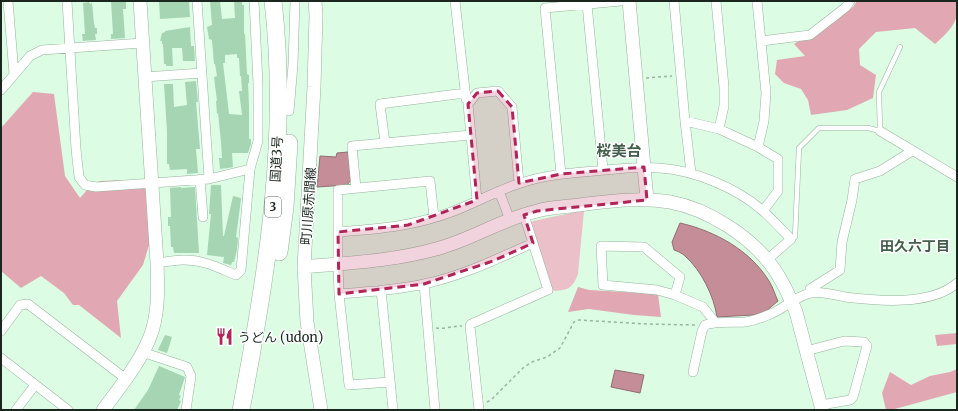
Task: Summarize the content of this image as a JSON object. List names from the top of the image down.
{
  "streets": {
    "highway": ["国道3号", "3"],
    "street": ["町川原赤間線"]
  },
  "districts": ["桜美台", "田久六丁目"],
  "places": {
    "restaurant": ["うどん (udon)"]
  }
}
